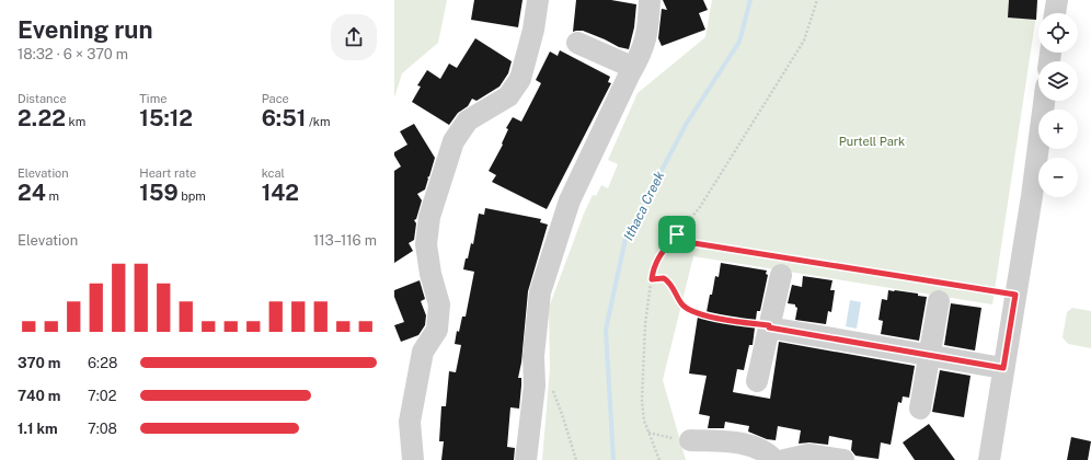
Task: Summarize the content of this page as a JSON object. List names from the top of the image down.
{
  "water": ["Ithaca Creek"],
  "parks": ["Purtell Park"],
  "page": {
    "heading": ["Evening run", "18:32 · 6 × 370 m"],
    "map_buttons": ["+", "−"],
    "stats": [
      ["Distance", "2.22 km"],
      ["Time", "15:12"],
      ["Pace", "6:51 /km"],
      ["Elevation", "24 m"],
      ["Heart rate", "159 bpm"],
      ["kcal", "142"]
    ],
    "chart": ["Elevation", "113–116 m"],
    "list": [
      {
        "name": "370 m",
        "note": "6:28"
      },
      {
        "name": "740 m",
        "note": "7:02"
      },
      {
        "name": "1.1 km",
        "note": "7:08"
      }
    ]
  }
}
